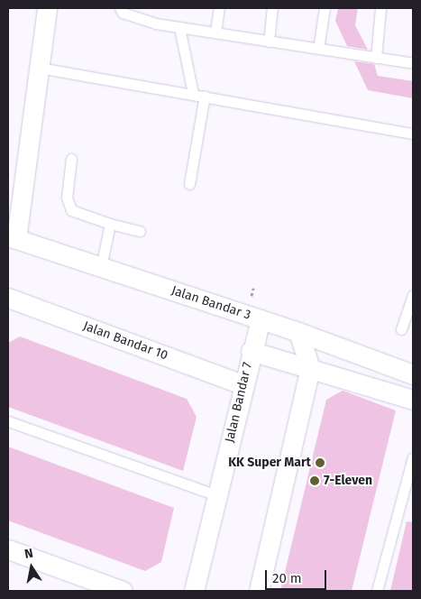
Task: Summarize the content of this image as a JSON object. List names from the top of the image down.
{
  "streets": {
    "street": ["Jalan Bandar 3", "Jalan Bandar 10", "Jalan Bandar 7"]
  },
  "crossings": [
    ["Jalan Bandar 3", "Jalan Bandar 7"],
    ["Jalan Bandar 10", "Jalan Bandar 7"]
  ],
  "places": ["KK Super Mart", "7-Eleven"],
  "scale_bar": "20 m",
  "north": "top"
}
